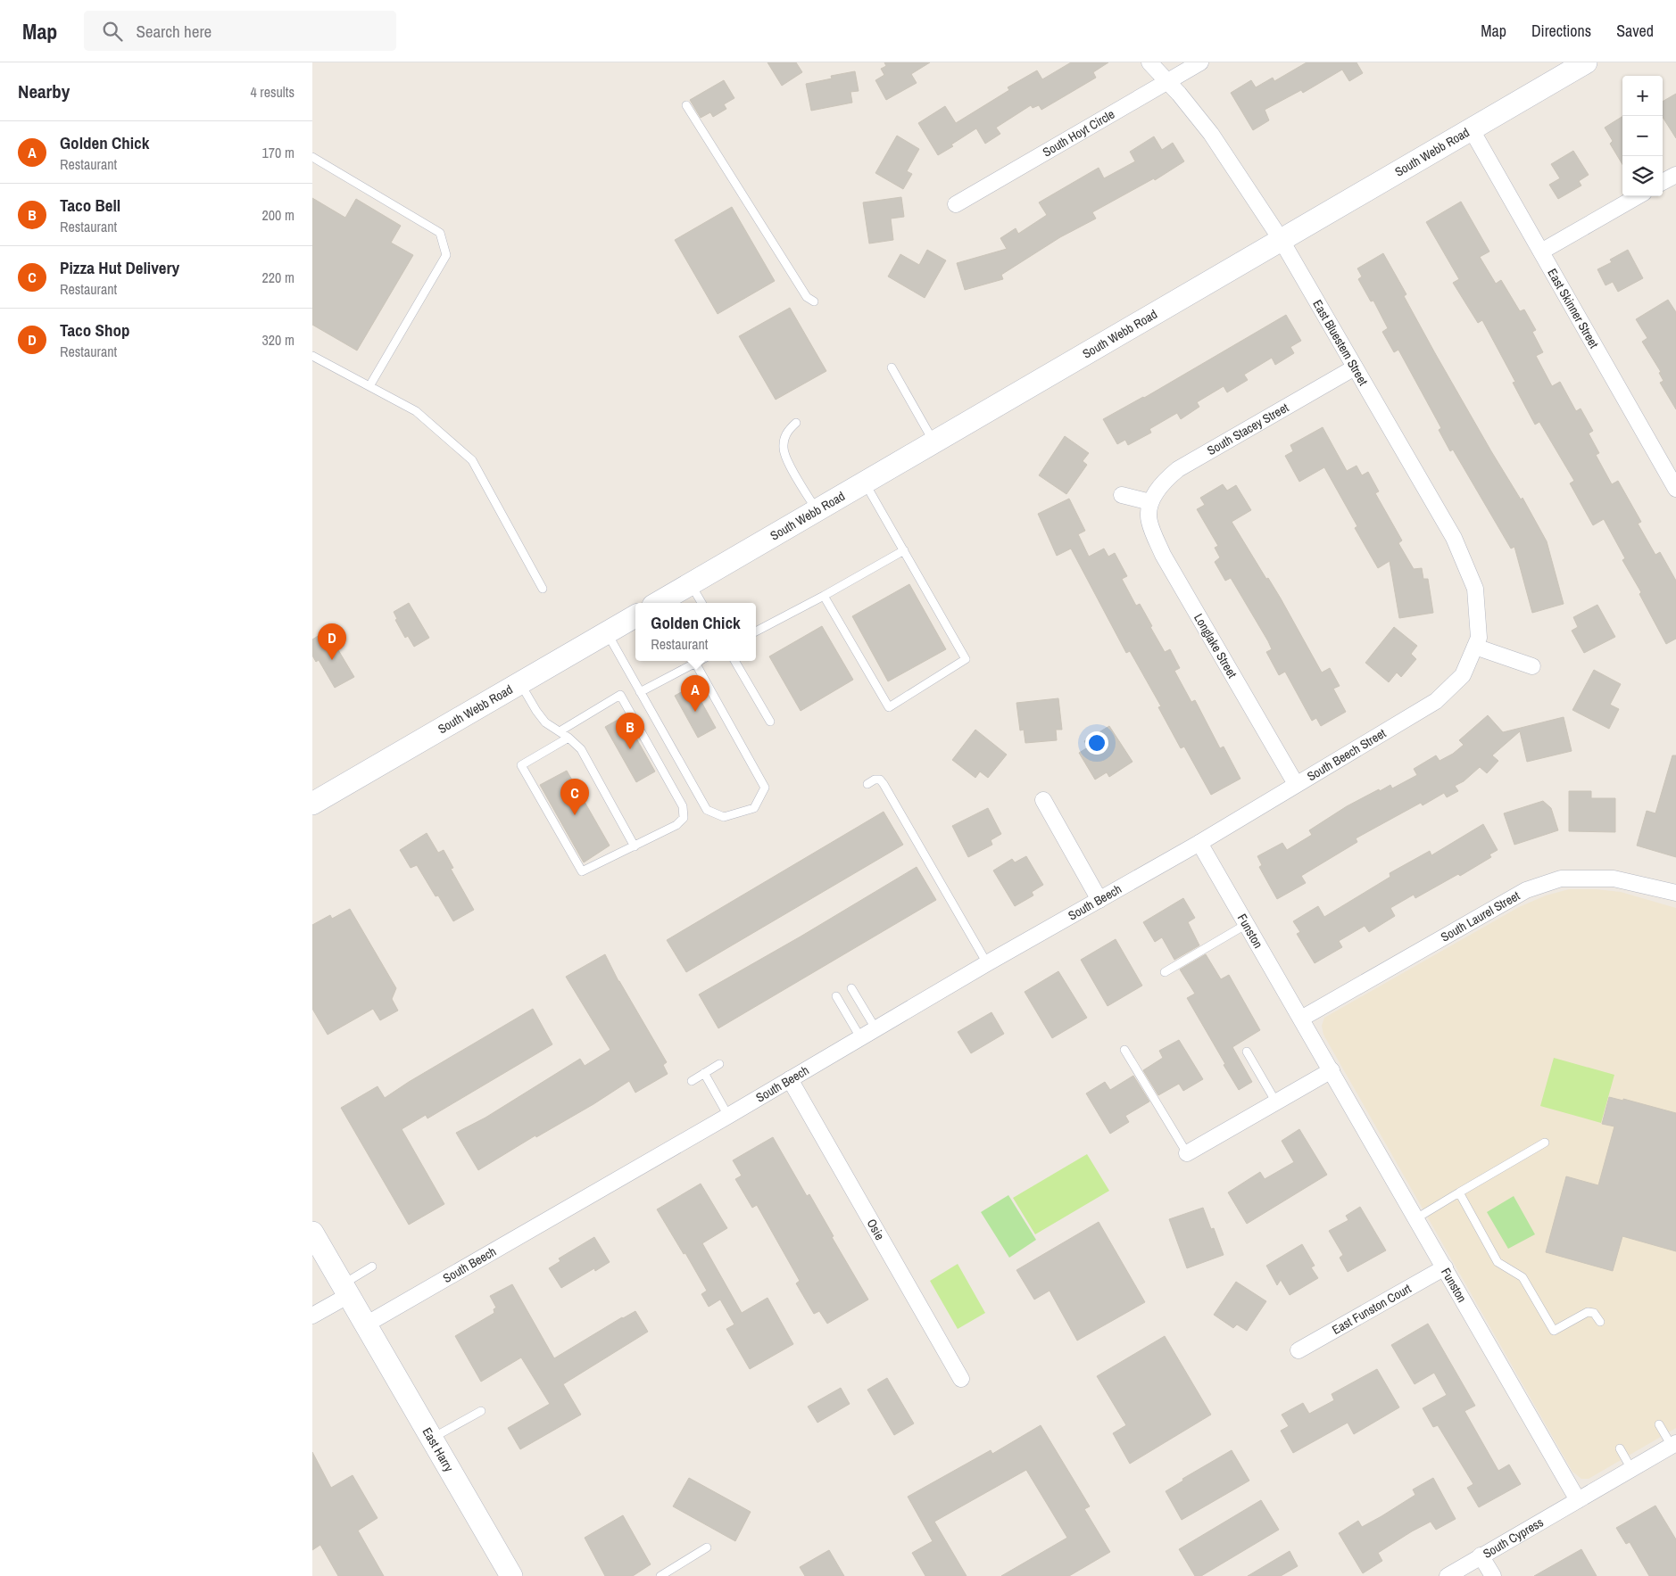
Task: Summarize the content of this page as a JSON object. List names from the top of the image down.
{
  "streets": {
    "main road": ["South Webb Road", "East Harry"],
    "street": [
      "South Hoyt Circle",
      "East Skinner Street",
      "East Bluestem Street",
      "South Stacey Street",
      "Longlake Street",
      "South Beech Street",
      "South Beech",
      "South Laurel Street",
      "Funston",
      "Osie",
      "East Funston Court",
      "South Cypress"
    ]
  },
  "crossings": [
    ["South Hoyt Circle", "East Bluestem Street"],
    ["South Webb Road", "East Skinner Street"],
    ["South Webb Road", "East Bluestem Street"],
    ["East Bluestem Street", "South Stacey Street"],
    ["East Bluestem Street", "South Beech Street"],
    ["South Stacey Street", "Longlake Street"],
    ["Longlake Street", "South Beech Street"],
    ["South Beech Street", "South Beech"],
    ["South Beech Street", "Funston"],
    ["South Beech", "Funston"],
    ["South Beech", "Osie"],
    ["South Beech", "East Harry"],
    ["South Laurel Street", "Funston"],
    ["Funston", "East Funston Court"],
    ["Funston", "South Cypress"]
  ],
  "page": {
    "header": "Map",
    "search": "Search here",
    "nav": ["Map", "Directions", "Saved"],
    "heading": ["Nearby", "4 results"],
    "map_buttons": ["+", "−"],
    "list": [
      {
        "mark": "A",
        "name": "Golden Chick",
        "note": "Restaurant",
        "value": "170 m"
      },
      {
        "mark": "B",
        "name": "Taco Bell",
        "note": "Restaurant",
        "value": "200 m"
      },
      {
        "mark": "C",
        "name": "Pizza Hut Delivery",
        "note": "Restaurant",
        "value": "220 m"
      },
      {
        "mark": "D",
        "name": "Taco Shop",
        "note": "Restaurant",
        "value": "320 m"
      }
    ],
    "popup": ["Golden Chick", "Restaurant"],
    "pins": [
      "D",
      "A",
      "B",
      "C"
    ]
  }
}
